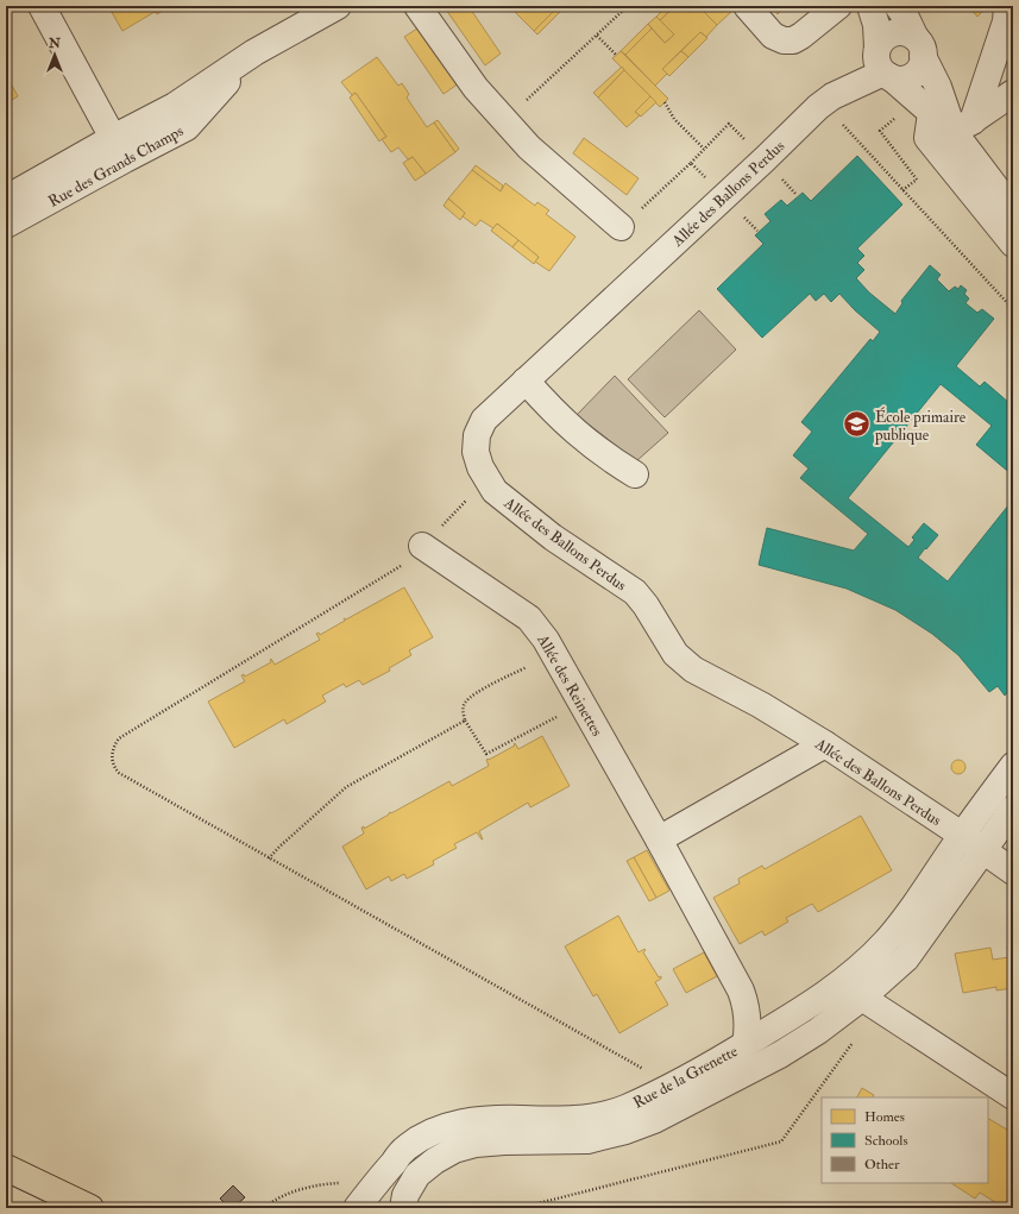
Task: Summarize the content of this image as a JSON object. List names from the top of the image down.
{
  "streets": {
    "street": [
      "Rue des Grands Champs",
      "Allée des Ballons Perdus",
      "Allée des Reinettes",
      "Rue de la Grenette"
    ]
  },
  "crossings": [
    ["Allée des Ballons Perdus", "Rue de la Grenette"],
    ["Allée des Reinettes", "Rue de la Grenette"]
  ],
  "places": {
    "school or university": ["École primaire publique"]
  },
  "legend": ["Homes", "Schools", "Other"],
  "north": "top"
}
